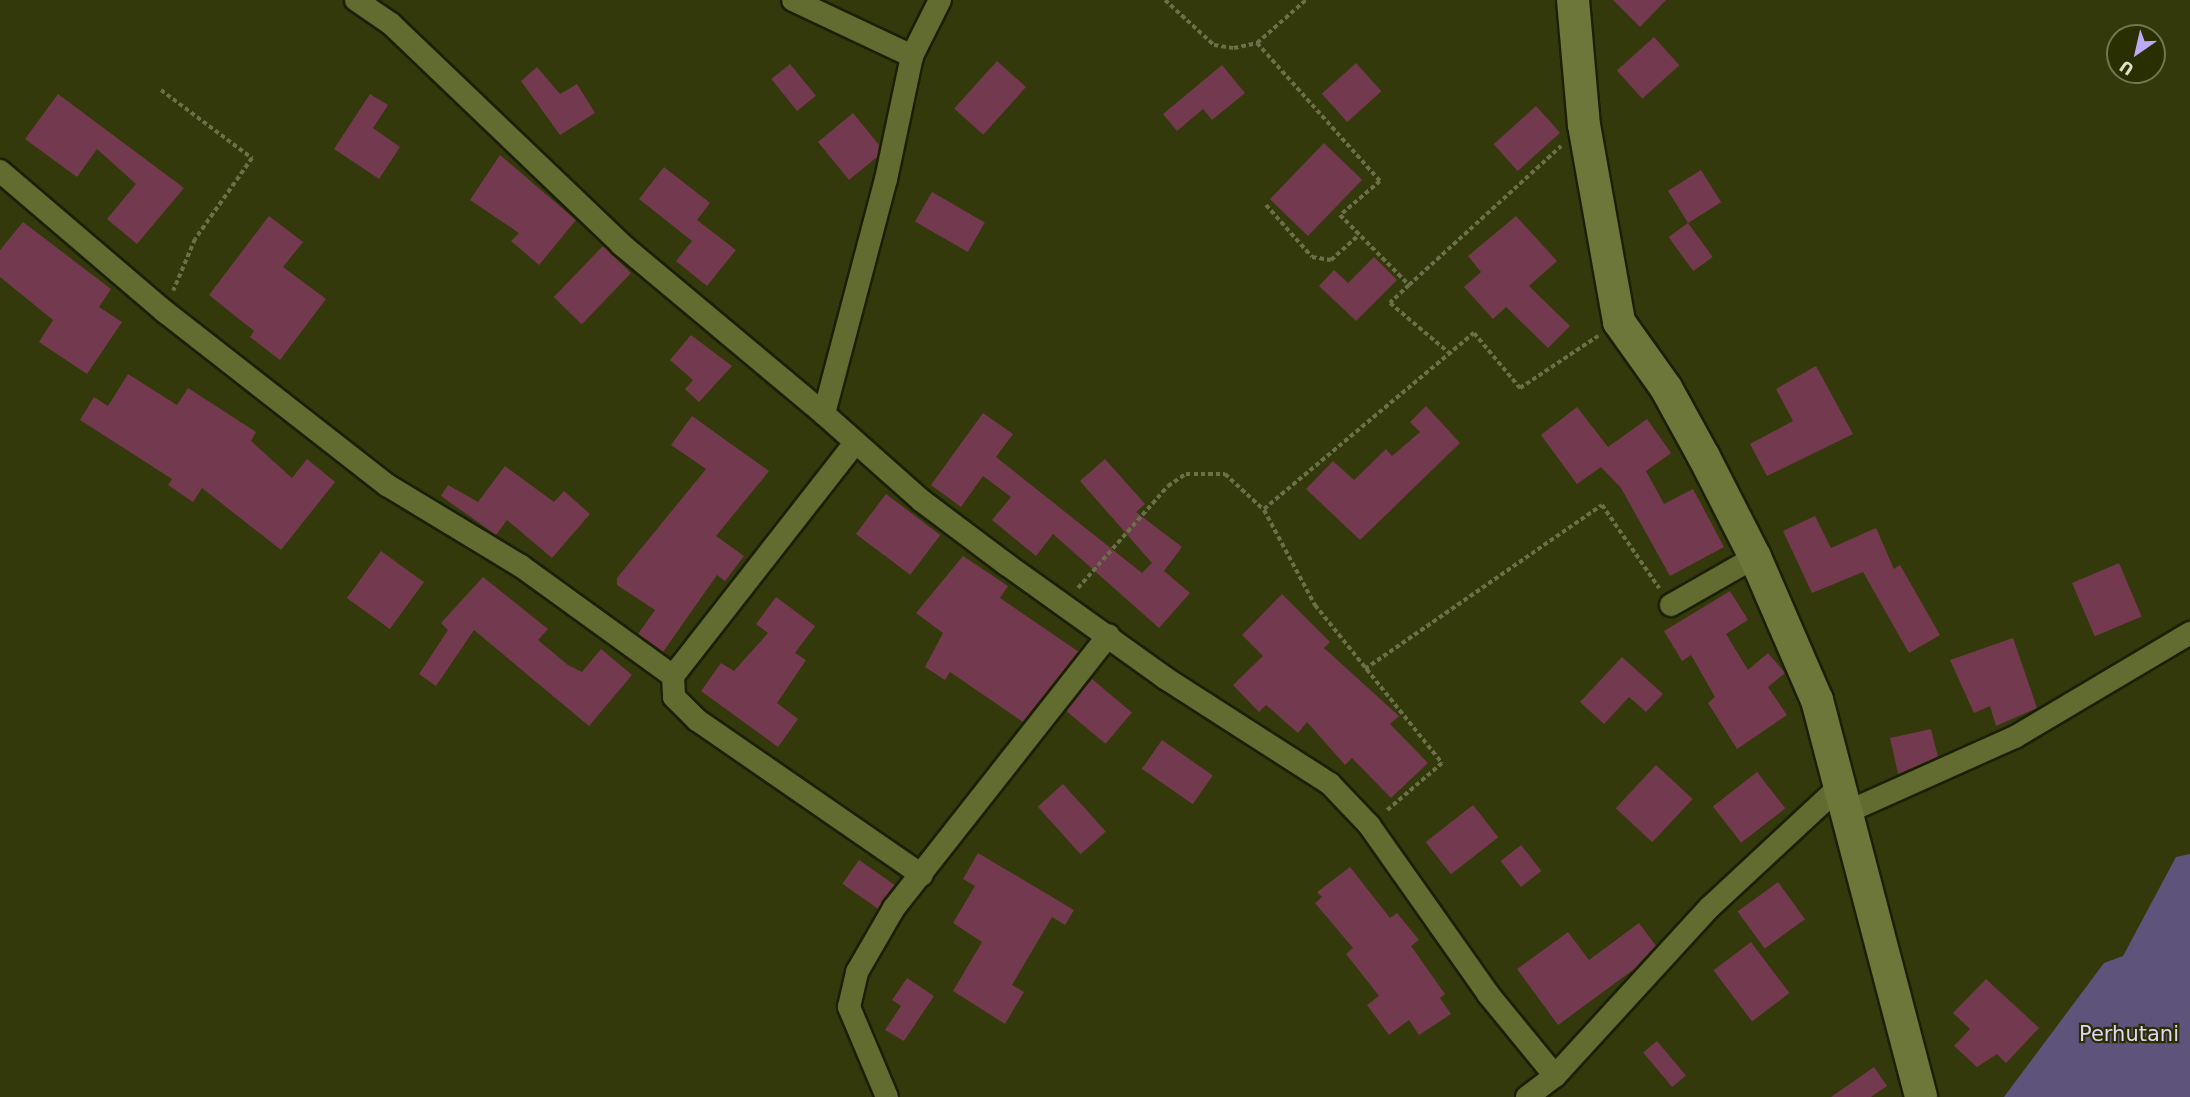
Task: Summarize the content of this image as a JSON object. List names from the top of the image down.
{
  "parks": ["Perhutani"],
  "north": "bottom left"
}
